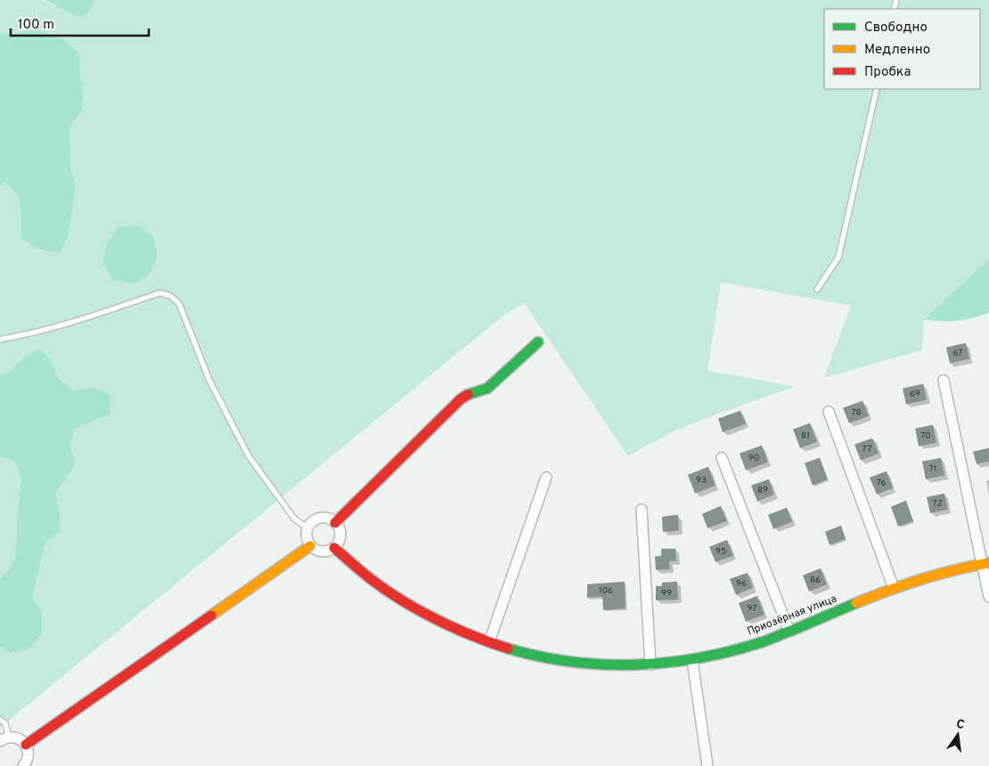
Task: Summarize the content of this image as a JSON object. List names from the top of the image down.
{
  "streets": {
    "street": ["Приозёрная улица"]
  },
  "house_numbers": [
    "67",
    "69",
    "78",
    "81",
    "70",
    "77",
    "90",
    "71",
    "93",
    "76",
    "89",
    "72",
    "95",
    "86",
    "96",
    "106",
    "99",
    "97"
  ],
  "legend": ["Свободно", "Медленно", "Пробка"],
  "scale_bar": "100 m",
  "north": "top"
}
